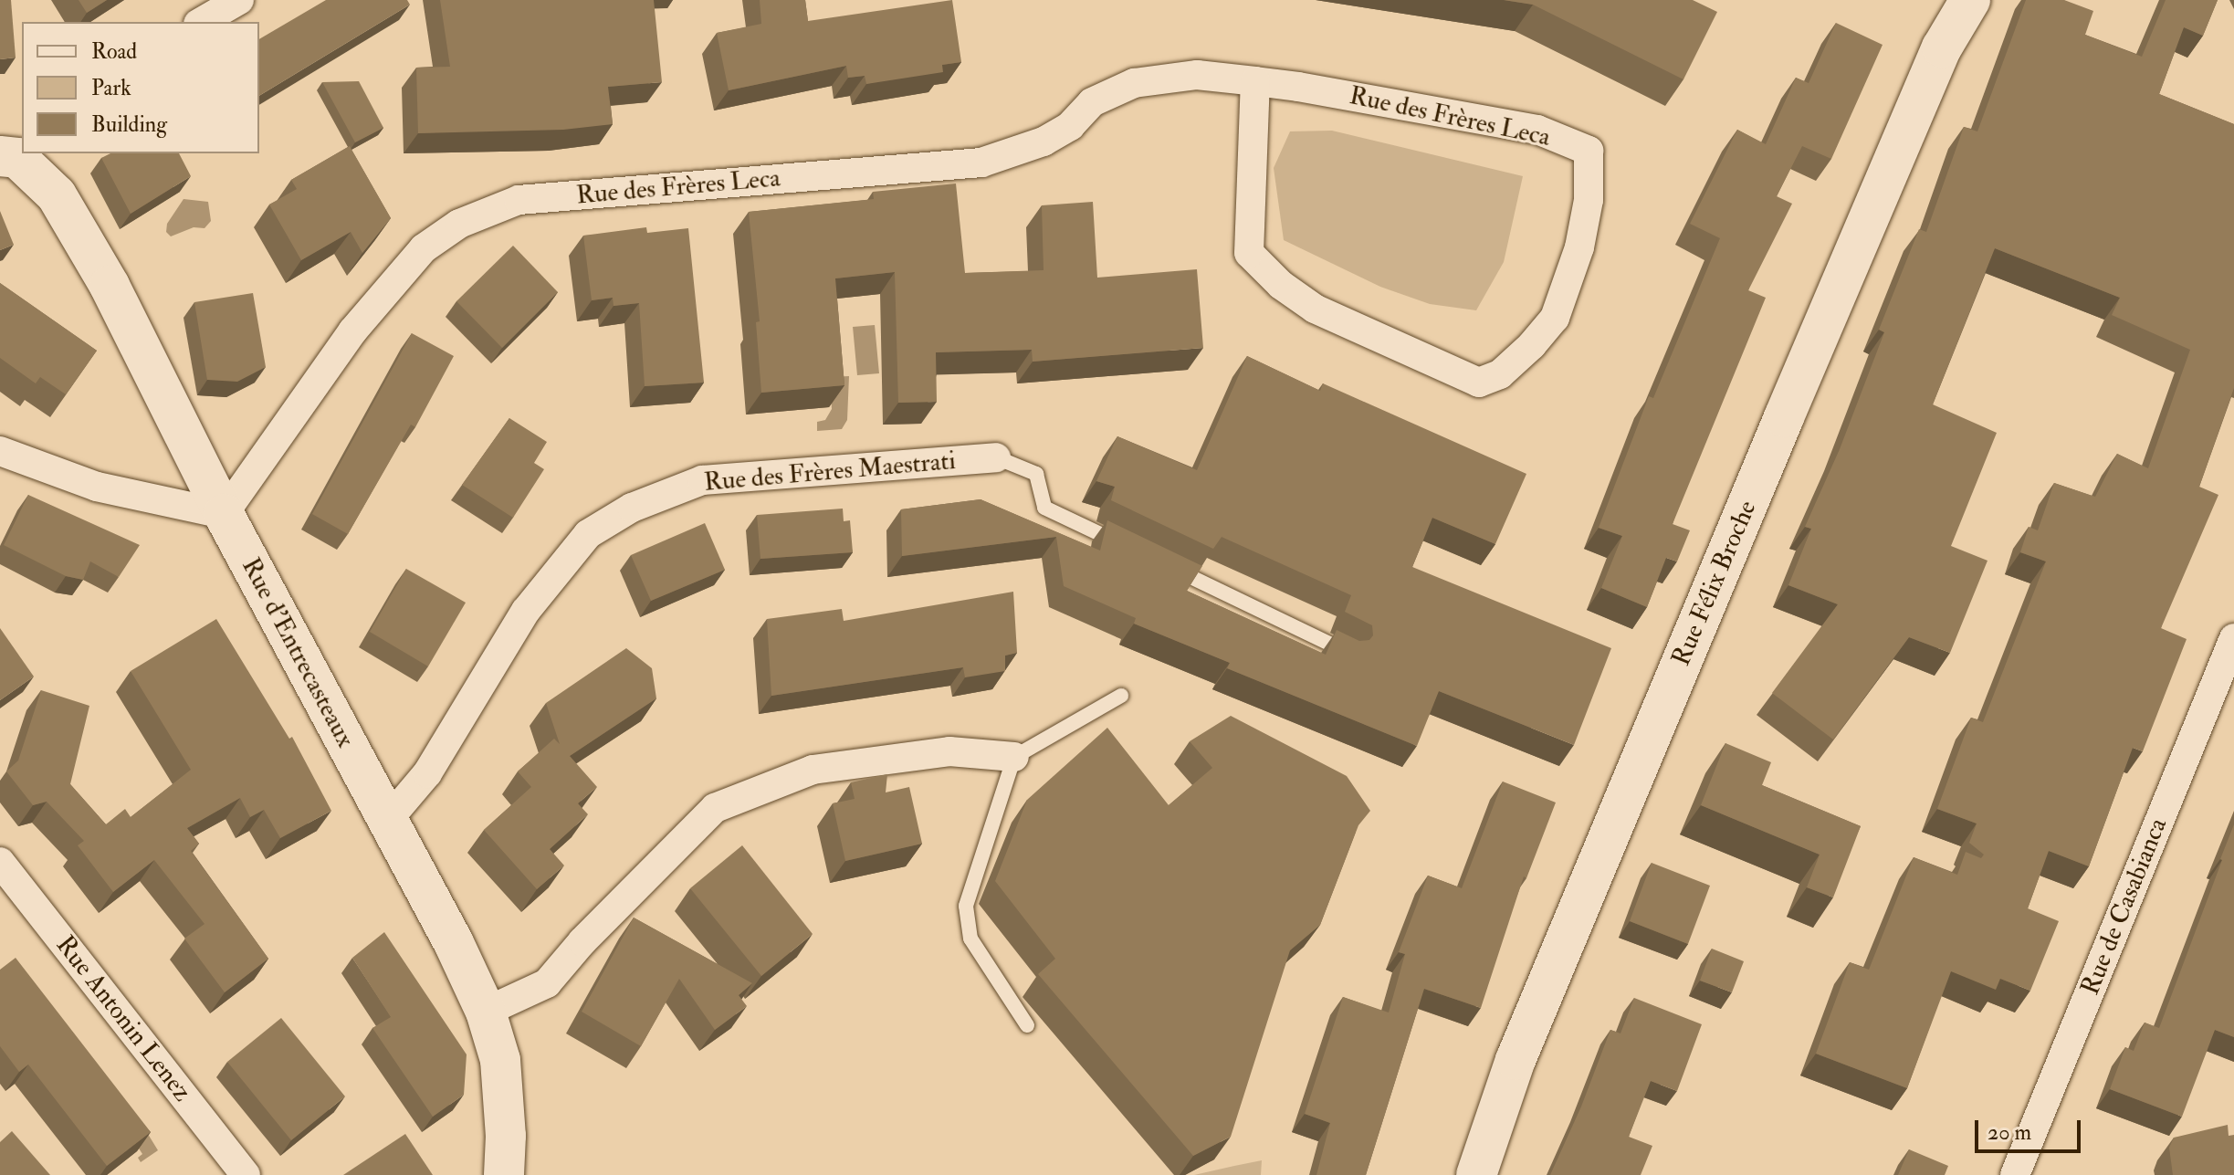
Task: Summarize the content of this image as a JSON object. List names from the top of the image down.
{
  "streets": {
    "street": [
      "Rue des Frères Leca",
      "Rue des Frères Maestrati",
      "Rue Félix Broche",
      "Rue d'Entrecasteaux",
      "Rue de Casabianca",
      "Rue Antonin Lenez"
    ]
  },
  "crossings": [
    ["Rue des Frères Leca", "Rue d'Entrecasteaux"],
    ["Rue des Frères Maestrati", "Rue d'Entrecasteaux"]
  ],
  "legend": ["Road", "Park", "Building"],
  "scale_bar": "20 m"
}
